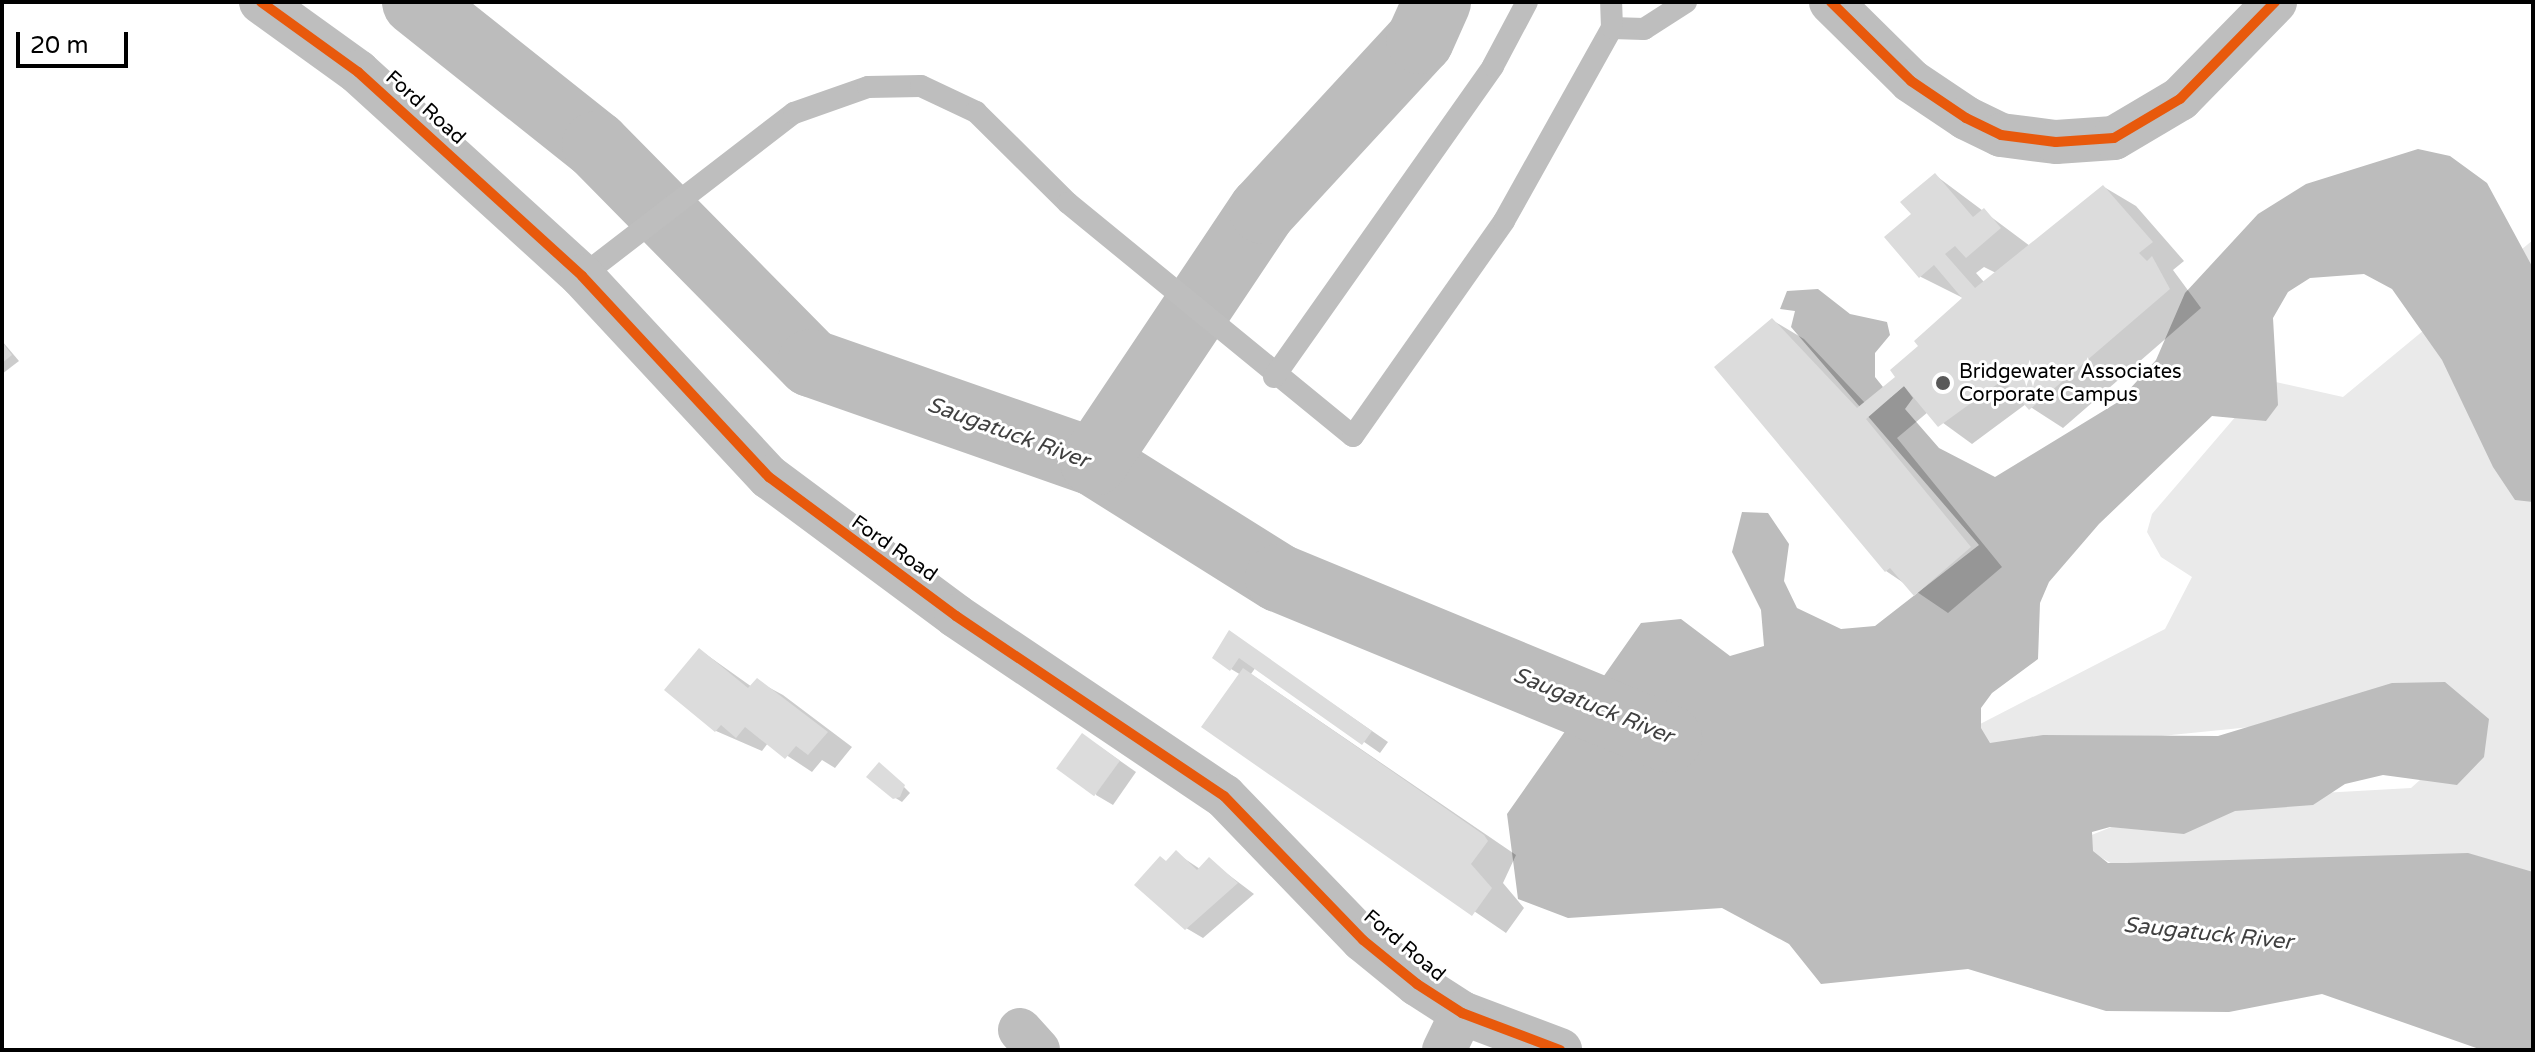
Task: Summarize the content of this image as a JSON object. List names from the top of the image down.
{
  "streets": {
    "street": ["Ford Road"]
  },
  "water": ["Saugatuck River"],
  "places": ["Bridgewater Associates Corporate Campus"],
  "scale_bar": "20 m"
}
